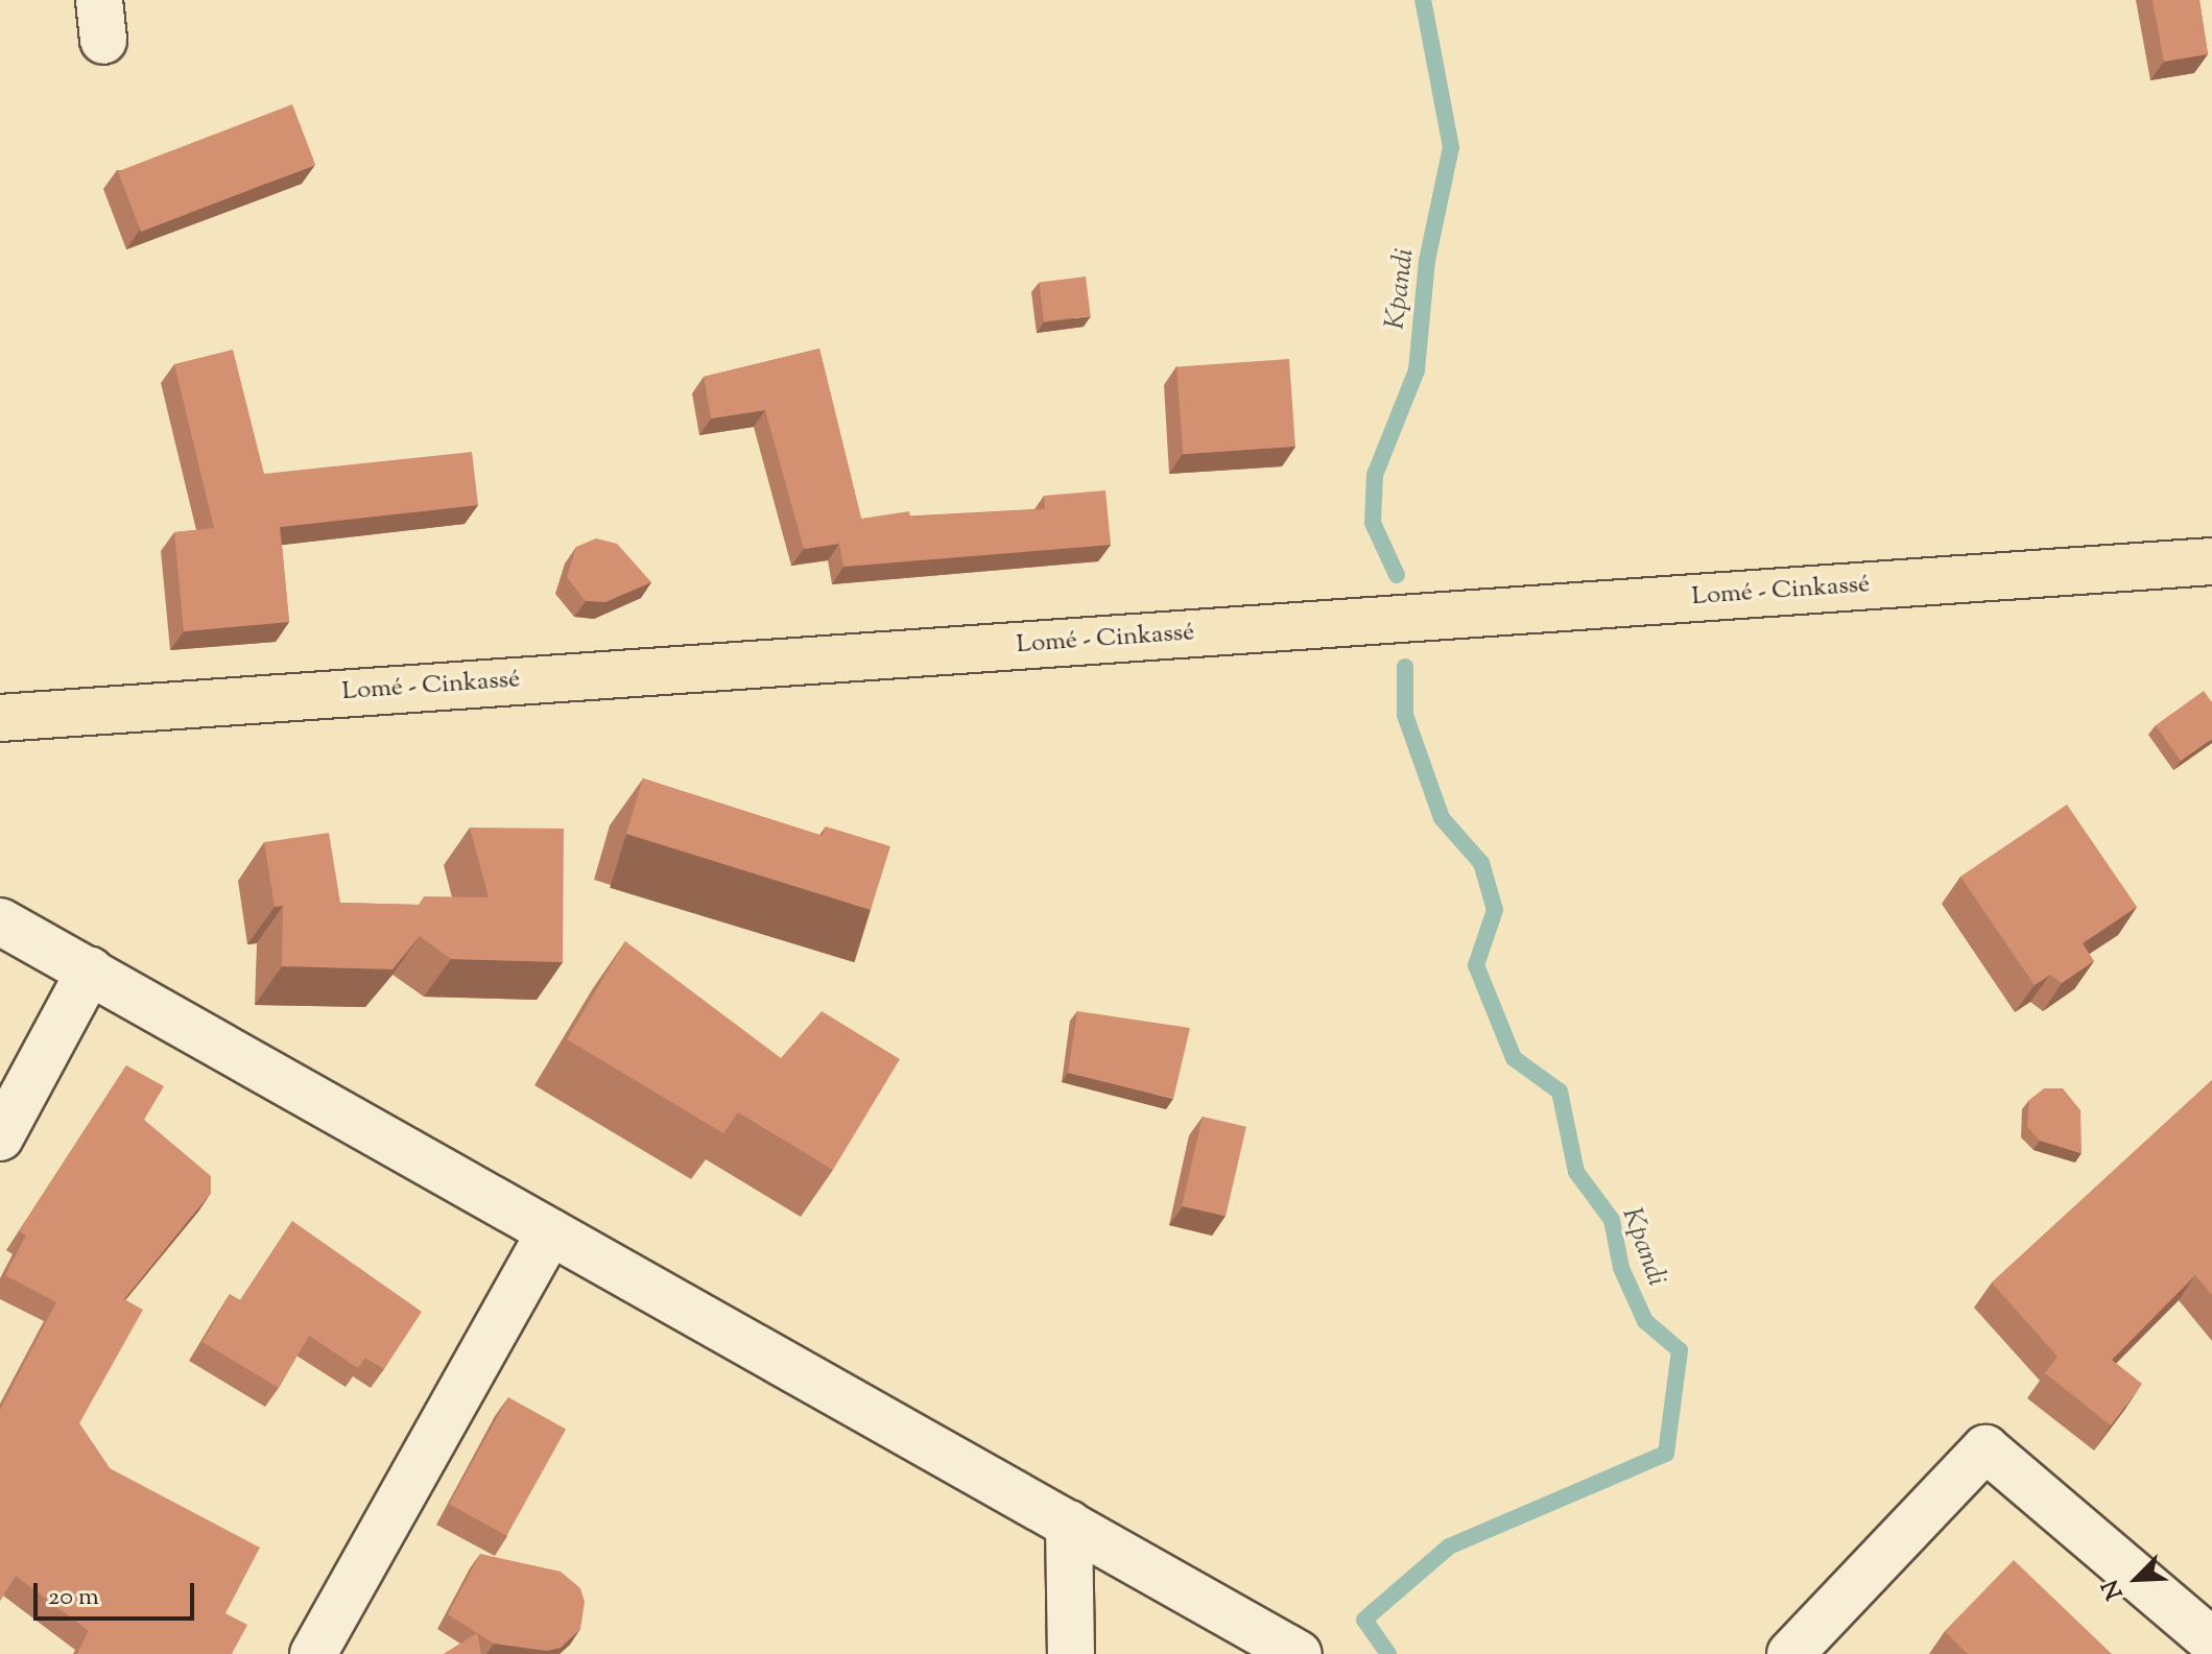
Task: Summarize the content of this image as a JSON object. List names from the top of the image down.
{
  "streets": {
    "highway": ["Lomé - Cinkassé"]
  },
  "water": ["Kpandi"],
  "scale_bar": "20 m",
  "north": "bottom left"
}
